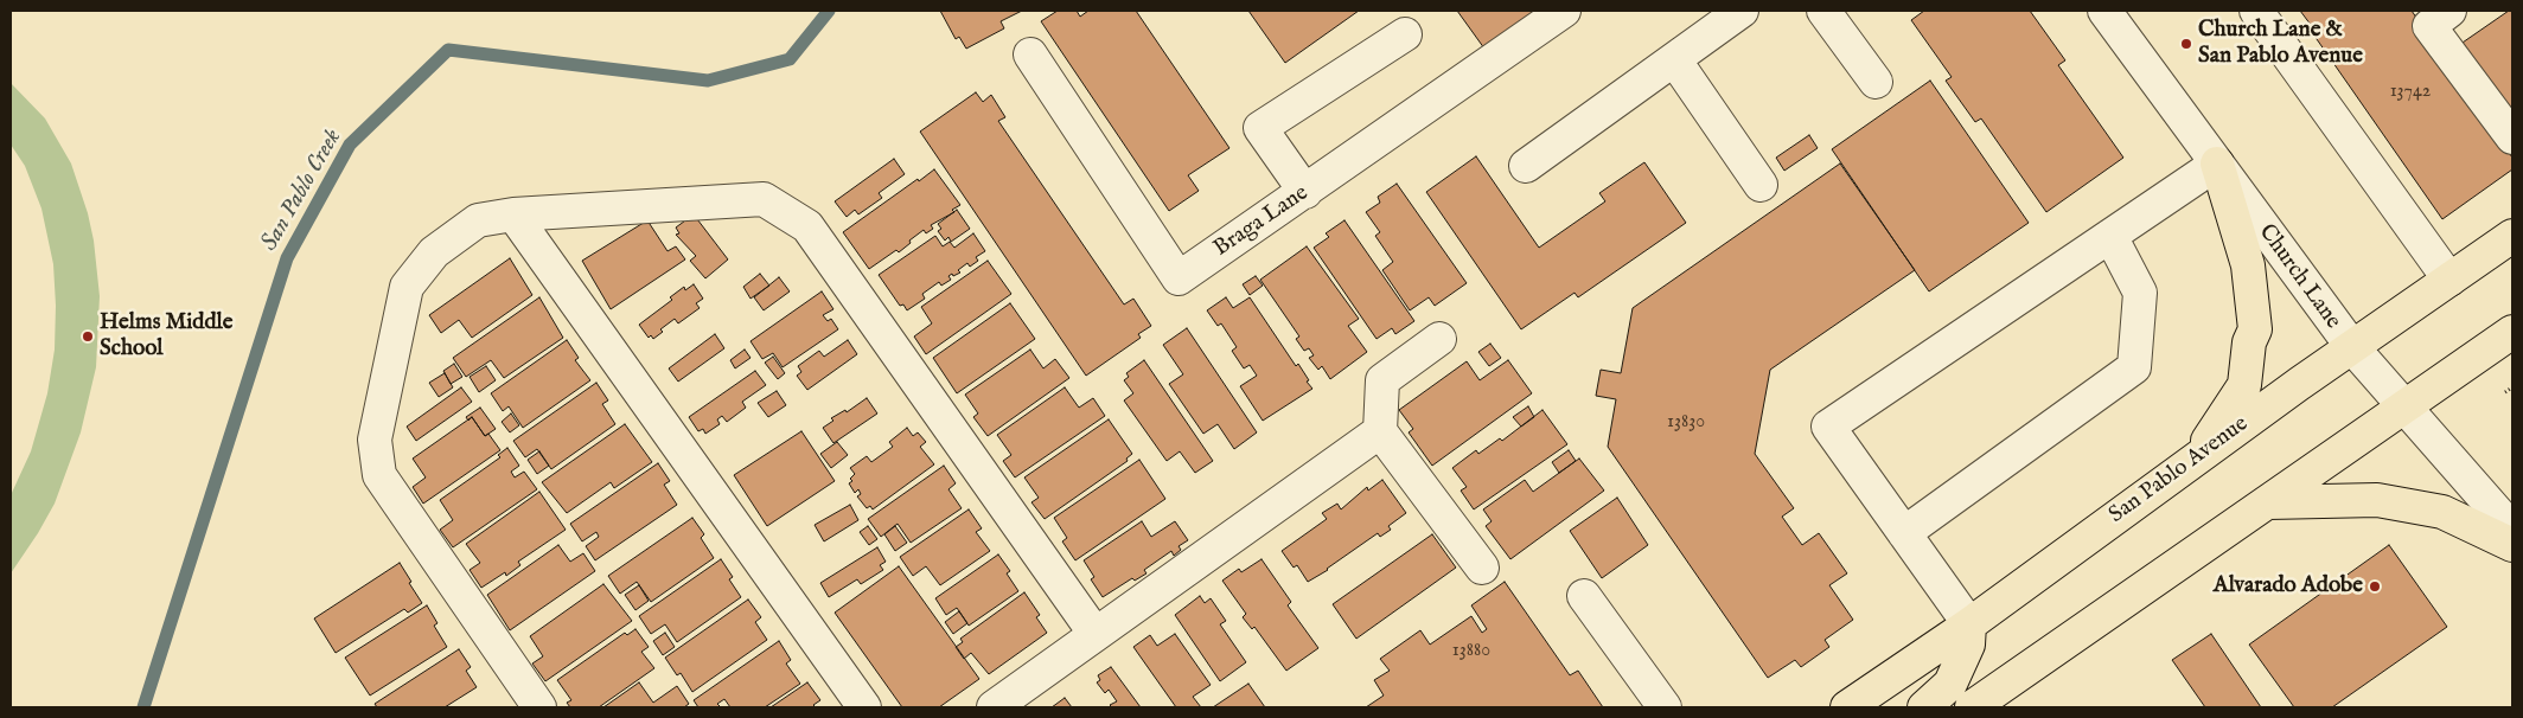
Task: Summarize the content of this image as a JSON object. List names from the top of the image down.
{
  "streets": {
    "main road": ["San Pablo Avenue"],
    "street": ["Braga Lane", "Church Lane"]
  },
  "crossings": [
    ["Church Lane", "San Pablo Avenue"]
  ],
  "water": ["San Pablo Creek"],
  "places": ["Church Lane & San Pablo Avenue", "Helms Middle School", "Alvarado Adobe"],
  "house_numbers": ["13742", "13830", "13880"]
}
